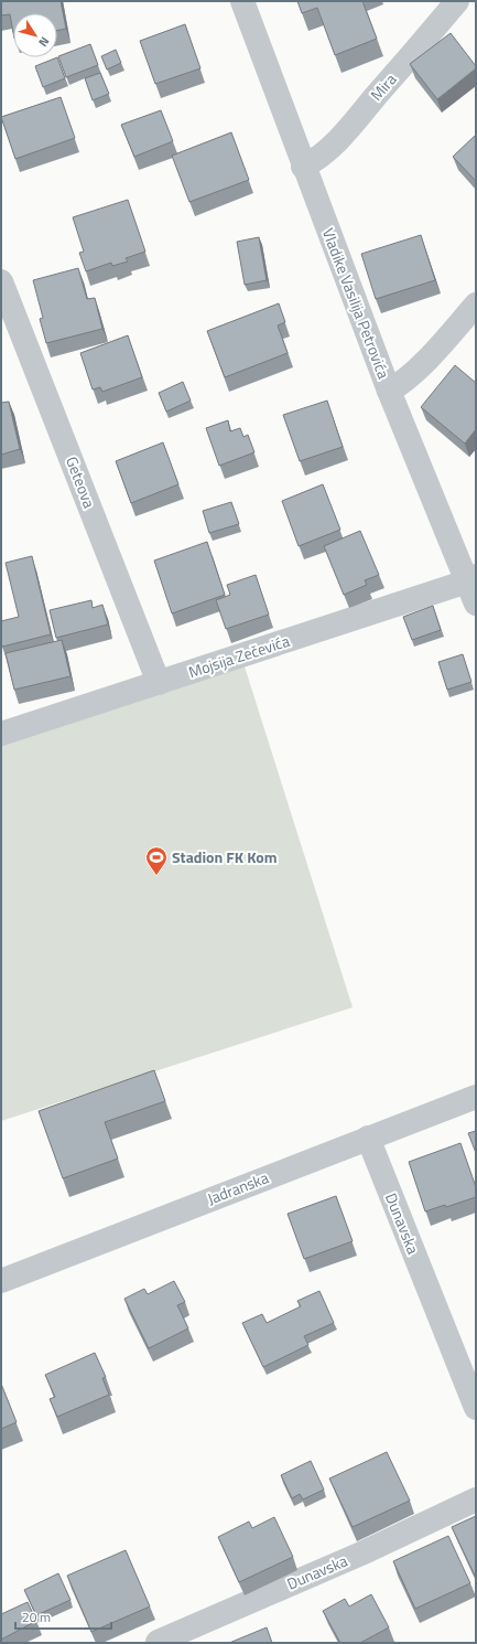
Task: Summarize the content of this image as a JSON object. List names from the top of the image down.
{
  "streets": {
    "street": [
      "Mira",
      "Vladike Vasilija Petrovića",
      "Geteova",
      "Mojsija Zečevića",
      "Jadranska",
      "Dunavska"
    ]
  },
  "crossings": [
    ["Mira", "Vladike Vasilija Petrovića"],
    ["Vladike Vasilija Petrovića", "Mojsija Zečevića"],
    ["Geteova", "Mojsija Zečevića"],
    ["Jadranska", "Dunavska"]
  ],
  "places": {
    "sports": ["Stadion FK Kom"]
  },
  "scale_bar": "20 m",
  "north": "bottom right"
}
